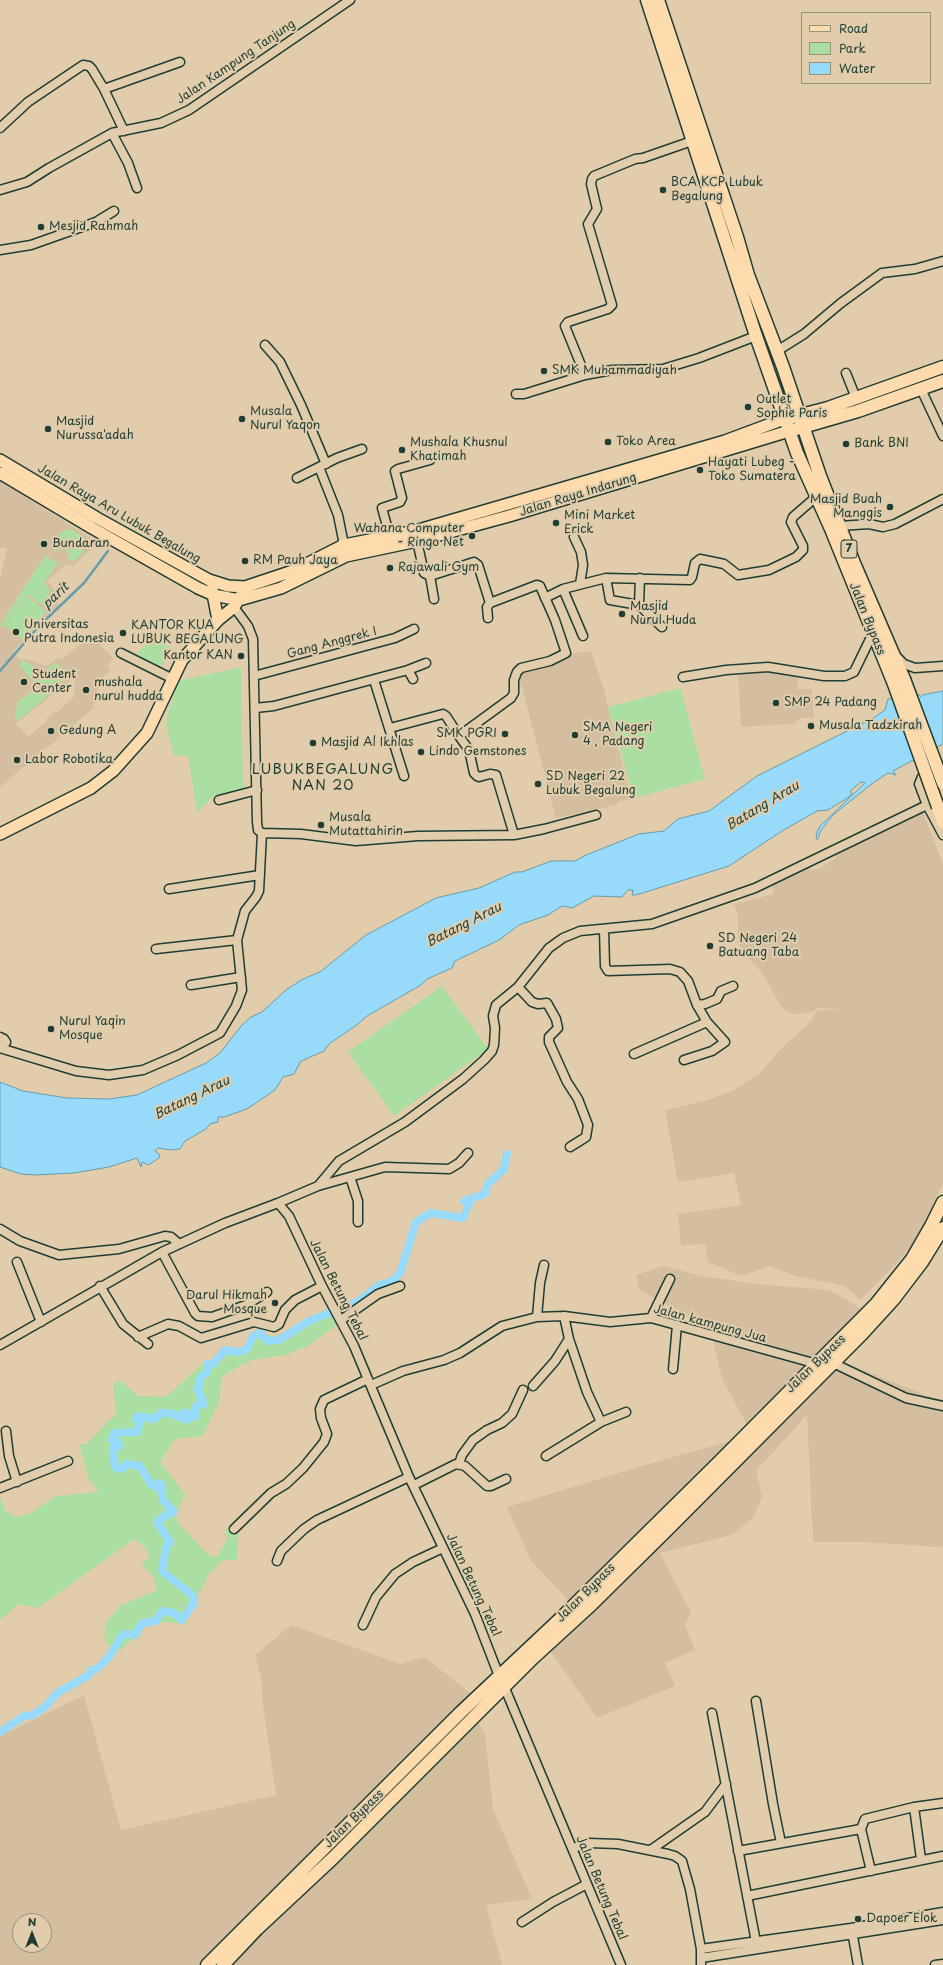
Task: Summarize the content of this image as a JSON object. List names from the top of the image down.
{
  "streets": {
    "highway": ["Jalan Raya Indarung", "7", "Jalan Bypass"],
    "main road": ["Jalan Raya Aru Lubuk Begalung"],
    "street": [
      "Jalan Kampung Tanjung",
      "Gang Anggrek I",
      "Jalan Betung Tebal",
      "Jalan kampung Jua"
    ]
  },
  "crossings": [
    ["Jalan Raya Indarung", "Jalan Raya Aru Lubuk Begalung"],
    ["Jalan Raya Indarung", "7"],
    ["Jalan Raya Indarung", "Jalan Bypass"],
    ["7", "Jalan Bypass"],
    ["Jalan Bypass", "Jalan Betung Tebal"],
    ["Jalan Bypass", "Jalan kampung Jua"],
    ["Jalan Betung Tebal", "Jalan kampung Jua"]
  ],
  "districts": ["LUBUKBEGALUNG NAN 20"],
  "water": ["parit", "Batang Arau"],
  "places": [
    "BCA KCP Lubuk Begalung",
    "Mesjid Rahmah",
    "SMK Muhammadiyah",
    "Outlet Sophie Paris",
    "Musala Nurul Yaqon",
    "Masjid Nurussa'adah",
    "Toko Area",
    "Bank BNI",
    "Mushala Khusnul Khatimah",
    "Hayati Lubeg - Toko Sumatera",
    "Masjid Buah Manggis",
    "Mini Market Erick",
    "Wahana Computer - Ringo Net",
    "Bundaran",
    "RM Pauh Jaya",
    "Rajawali Gym",
    "Masjid Nurul Huda",
    "Universitas Putra Indonesia",
    "KANTOR KUA LUBUK BEGALUNG",
    "Kantor KAN",
    "Student Center",
    "mushala nurul hudda",
    "SMP 24 Padang",
    "Musala Tadzkirah",
    "Gedung A",
    "SMK PGRI",
    "SMA Negeri 4 , Padang",
    "Masjid Al Ikhlas",
    "Lindo Gemstones",
    "Labor Robotika",
    "SD Negeri 22 Lubuk Begalung",
    "Musala Mutattahirin",
    "SD Negeri 24 Batuang Taba",
    "Nurul Yaqin Mosque",
    "Darul Hikmah Mosque",
    "Dapoer Elok"
  ],
  "legend": ["Road", "Park", "Water"],
  "north": "top"
}
